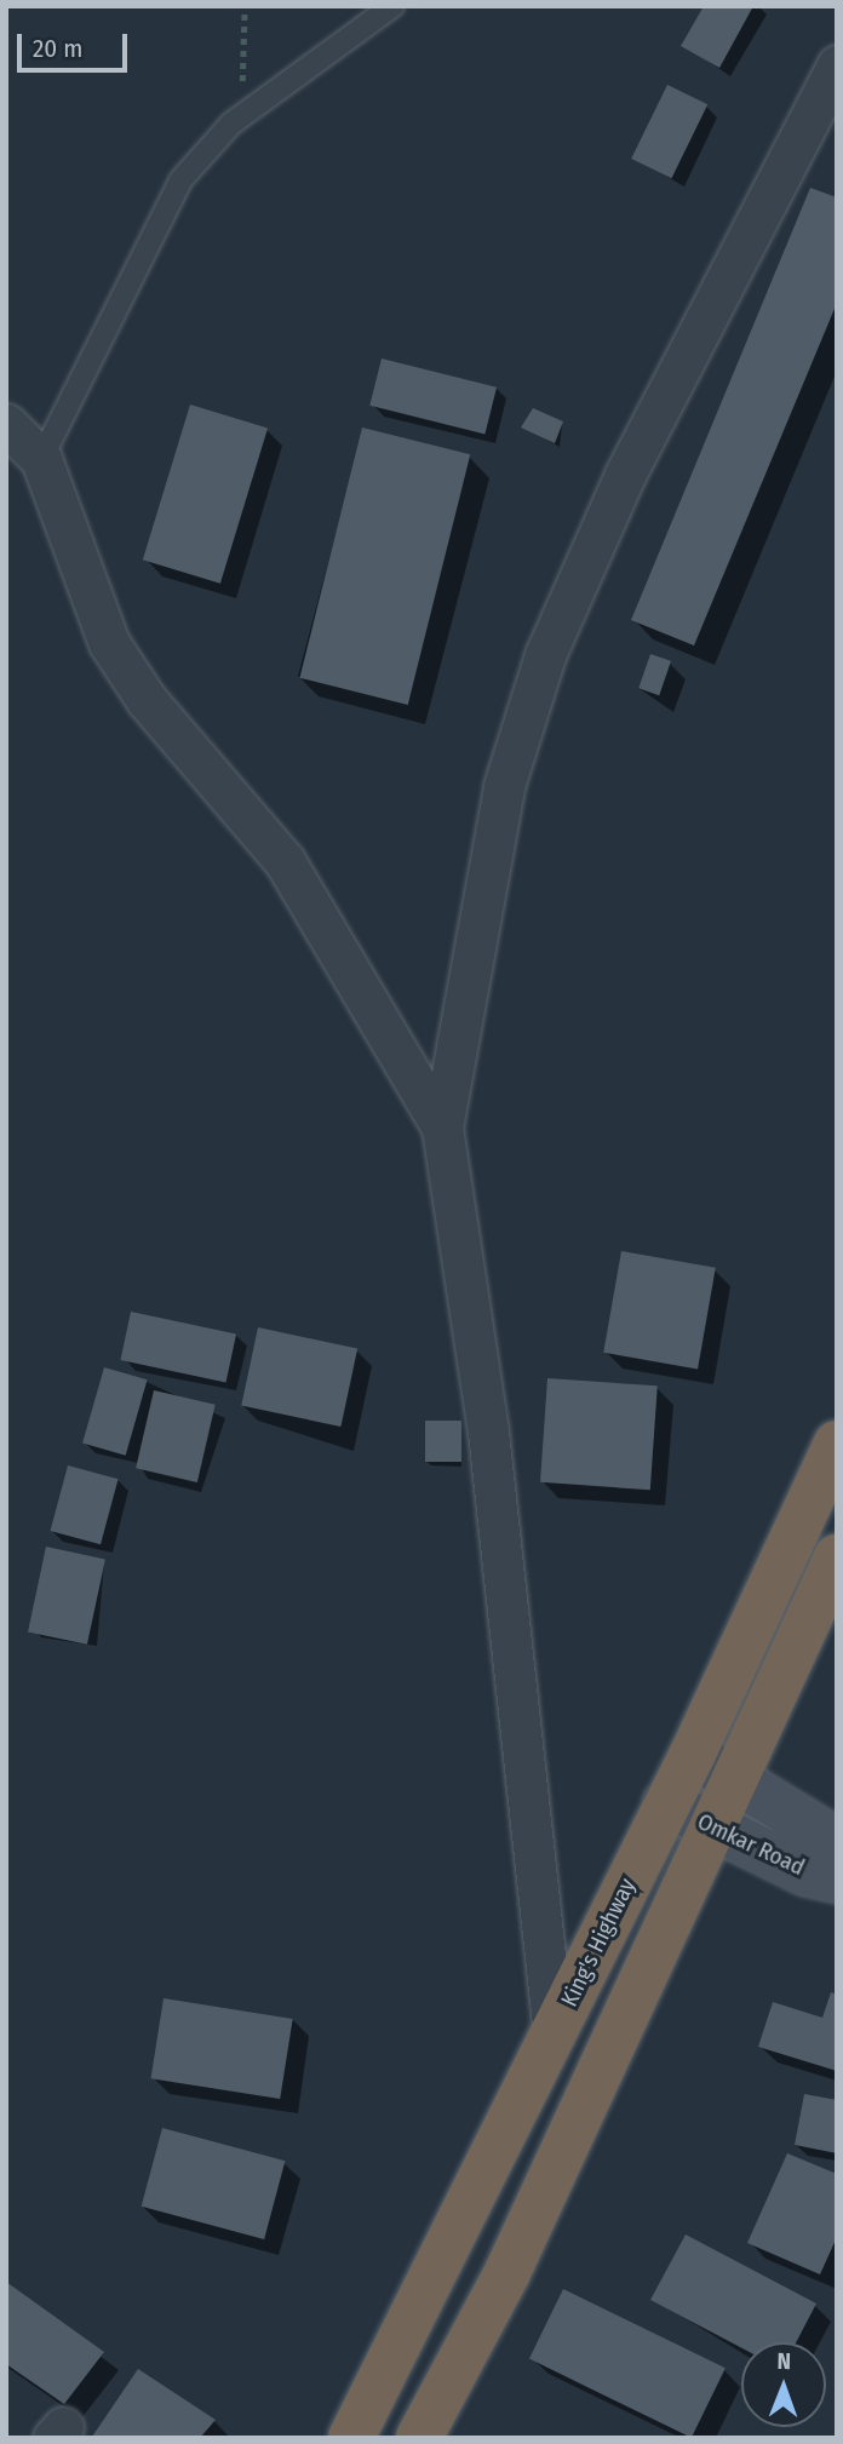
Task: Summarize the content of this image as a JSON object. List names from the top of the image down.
{
  "streets": {
    "highway": ["King's Highway"],
    "street": ["Omkar Road"]
  },
  "crossings": [
    ["Omkar Road", "King's Highway"]
  ],
  "scale_bar": "20 m",
  "north": "top"
}
